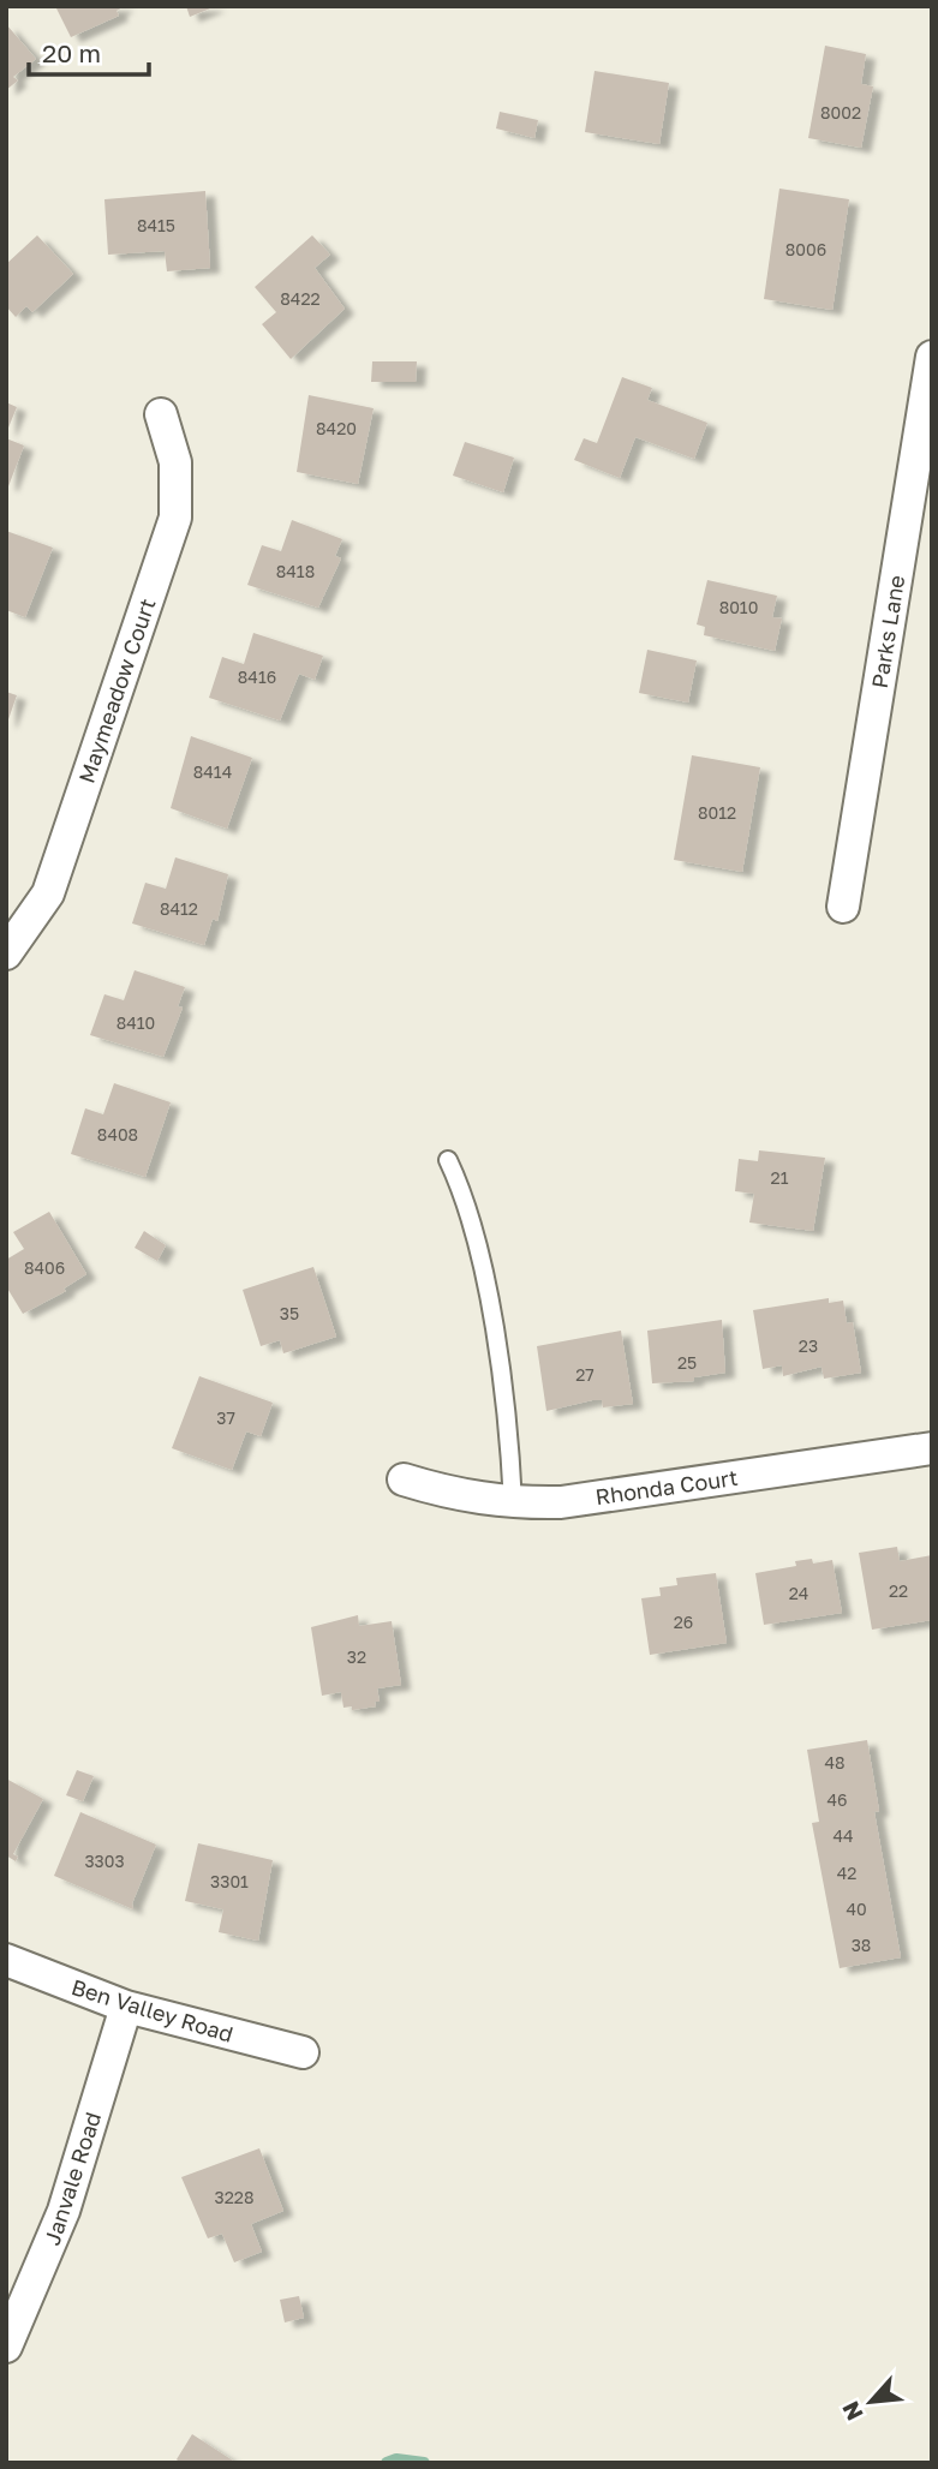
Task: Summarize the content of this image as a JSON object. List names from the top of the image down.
{
  "streets": {
    "street": [
      "Parks Lane",
      "Maymeadow Court",
      "Rhonda Court",
      "Ben Valley Road",
      "Janvale Road"
    ]
  },
  "crossings": [
    ["Ben Valley Road", "Janvale Road"]
  ],
  "house_numbers": [
    "8002",
    "8415",
    "8006",
    "8422",
    "8420",
    "8418",
    "8010",
    "8416",
    "8414",
    "8012",
    "8412",
    "8410",
    "8408",
    "21",
    "8406",
    "35",
    "23",
    "25",
    "27",
    "37",
    "22",
    "24",
    "26",
    "32",
    "48",
    "46",
    "44",
    "3303",
    "42",
    "3301",
    "40",
    "38",
    "3228"
  ],
  "scale_bar": "20 m",
  "north": "bottom left"
}
